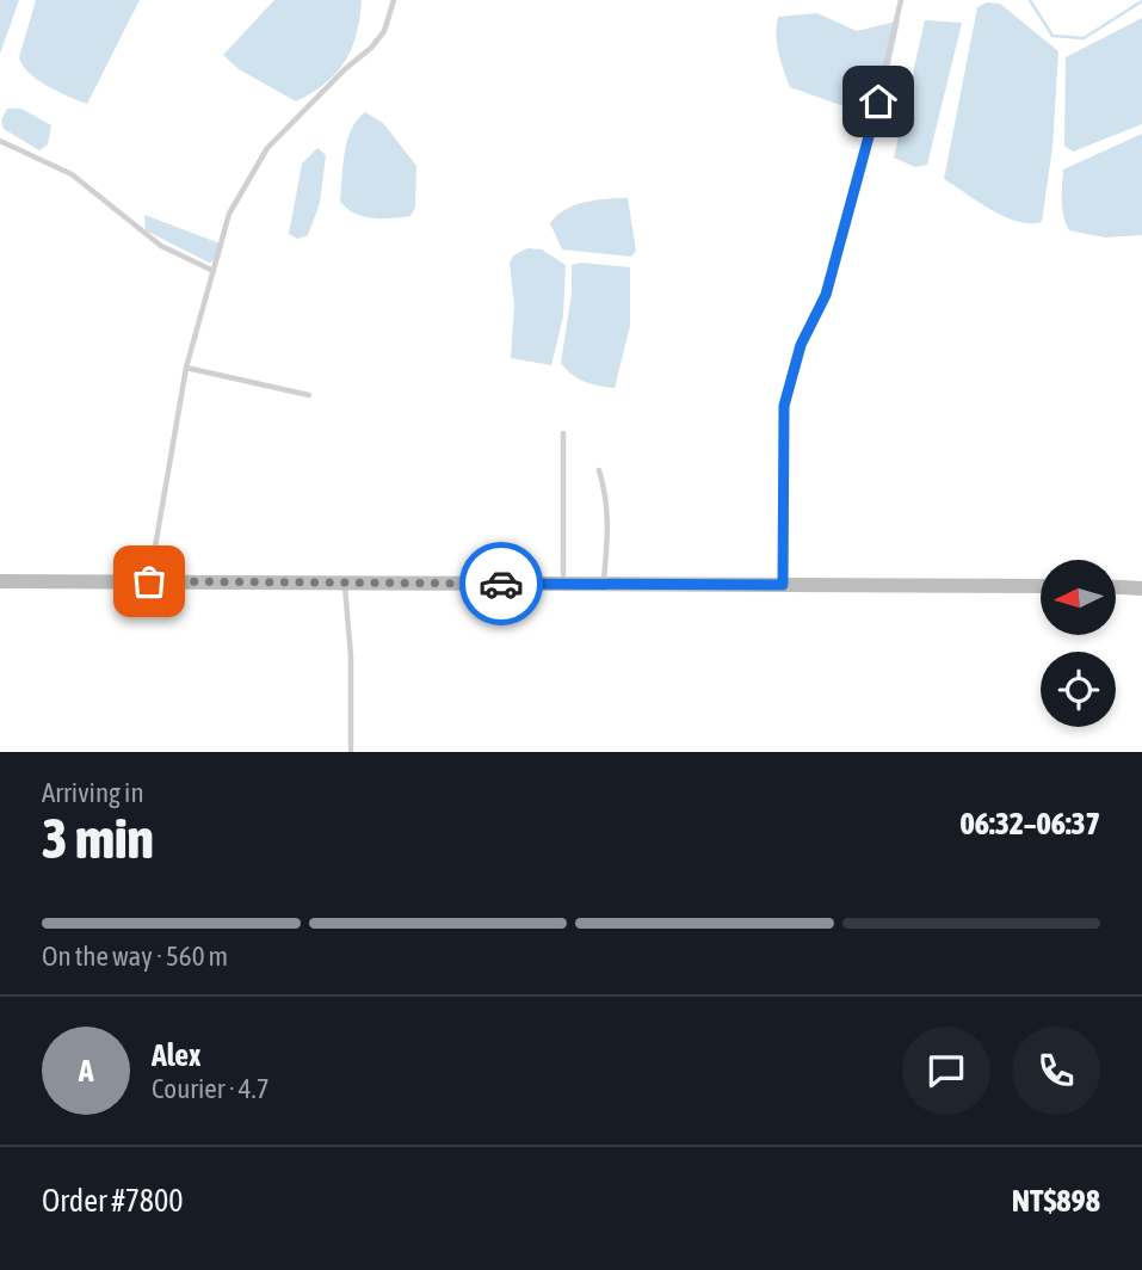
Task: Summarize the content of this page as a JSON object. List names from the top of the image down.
{
  "north": "left",
  "page": {
    "heading": ["3 min", "Arriving in", "06:32–06:37"],
    "panel": [
      "Alex",
      "Courier · 4.7",
      "Order #7800",
      "NT$898"
    ],
    "bar": "On the way · 560 m",
    "round": "A"
  }
}
